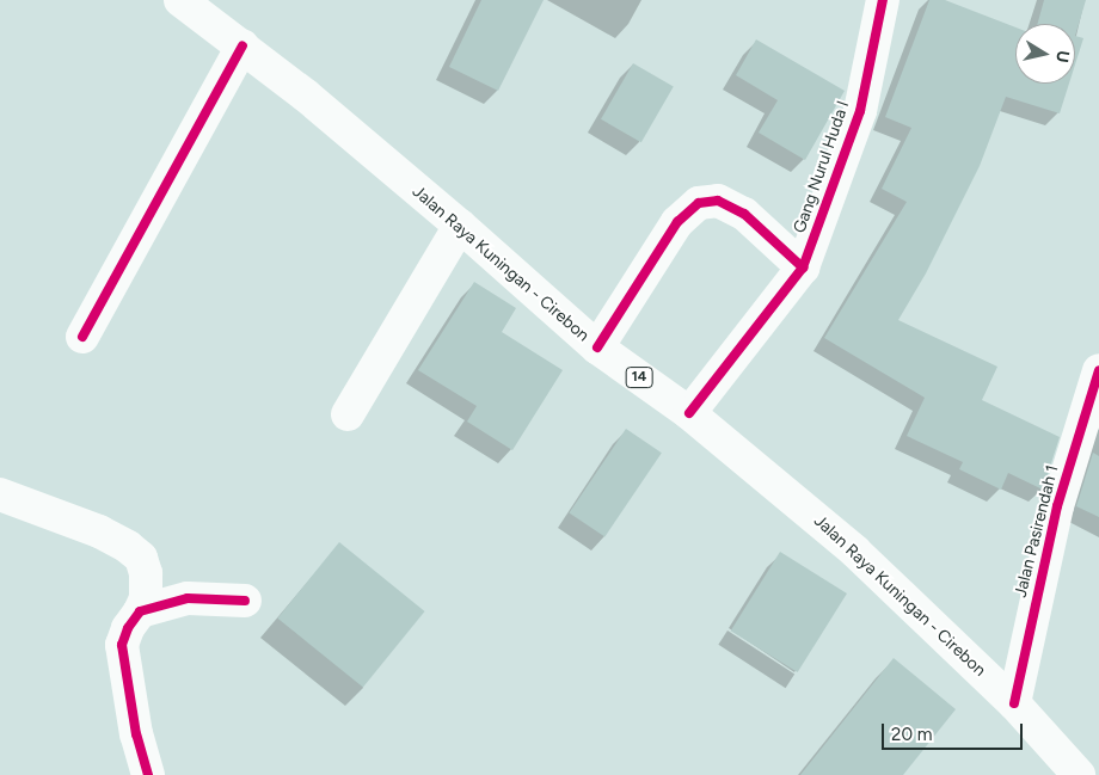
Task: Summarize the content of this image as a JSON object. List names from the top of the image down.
{
  "streets": {
    "main road": [
      "Gang Nurul Huda I",
      "Jalan Raya Kuningan - Cirebon",
      "14",
      "Jalan Pasirendah 1"
    ]
  },
  "crossings": [
    ["Gang Nurul Huda I", "Jalan Raya Kuningan - Cirebon"],
    ["Jalan Raya Kuningan - Cirebon", "Jalan Pasirendah 1"]
  ],
  "scale_bar": "20 m",
  "north": "right"
}
